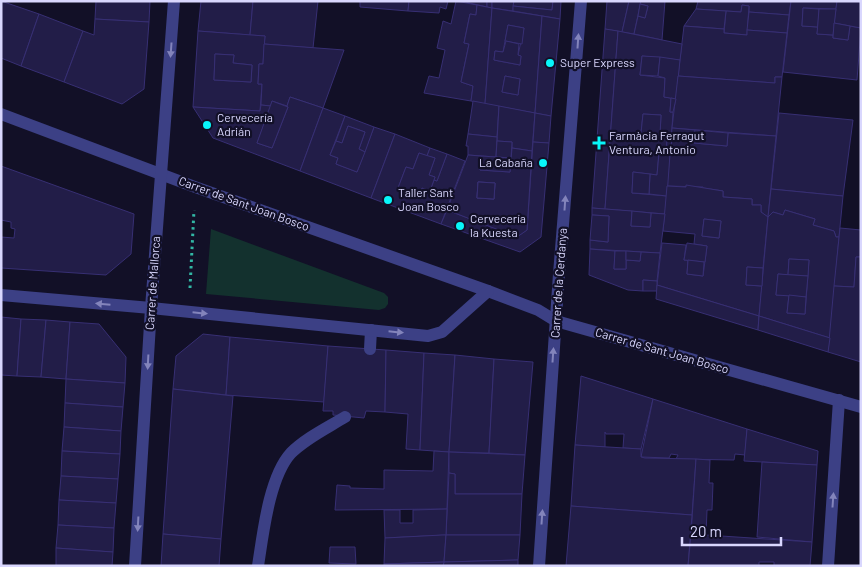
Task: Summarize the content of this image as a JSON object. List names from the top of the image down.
{
  "streets": {
    "street": ["Carrer de Sant Joan Bosco", "Carrer de Mallorca", "Carrer de la Cerdanya"]
  },
  "crossings": [
    ["Carrer de Sant Joan Bosco", "Carrer de Mallorca"],
    ["Carrer de Sant Joan Bosco", "Carrer de la Cerdanya"]
  ],
  "one_way": ["Carrer de Mallorca", "Carrer de la Cerdanya"],
  "places": {
    "other": [
      "Super Express",
      "Cervecería Adrián",
      "La Cabaña",
      "Taller Sant Joan Bosco",
      "Cervecería la Kuesta"
    ],
    "health": ["Farmàcia Ferragut Ventura, Antonio"]
  },
  "scale_bar": "20 m"
}
